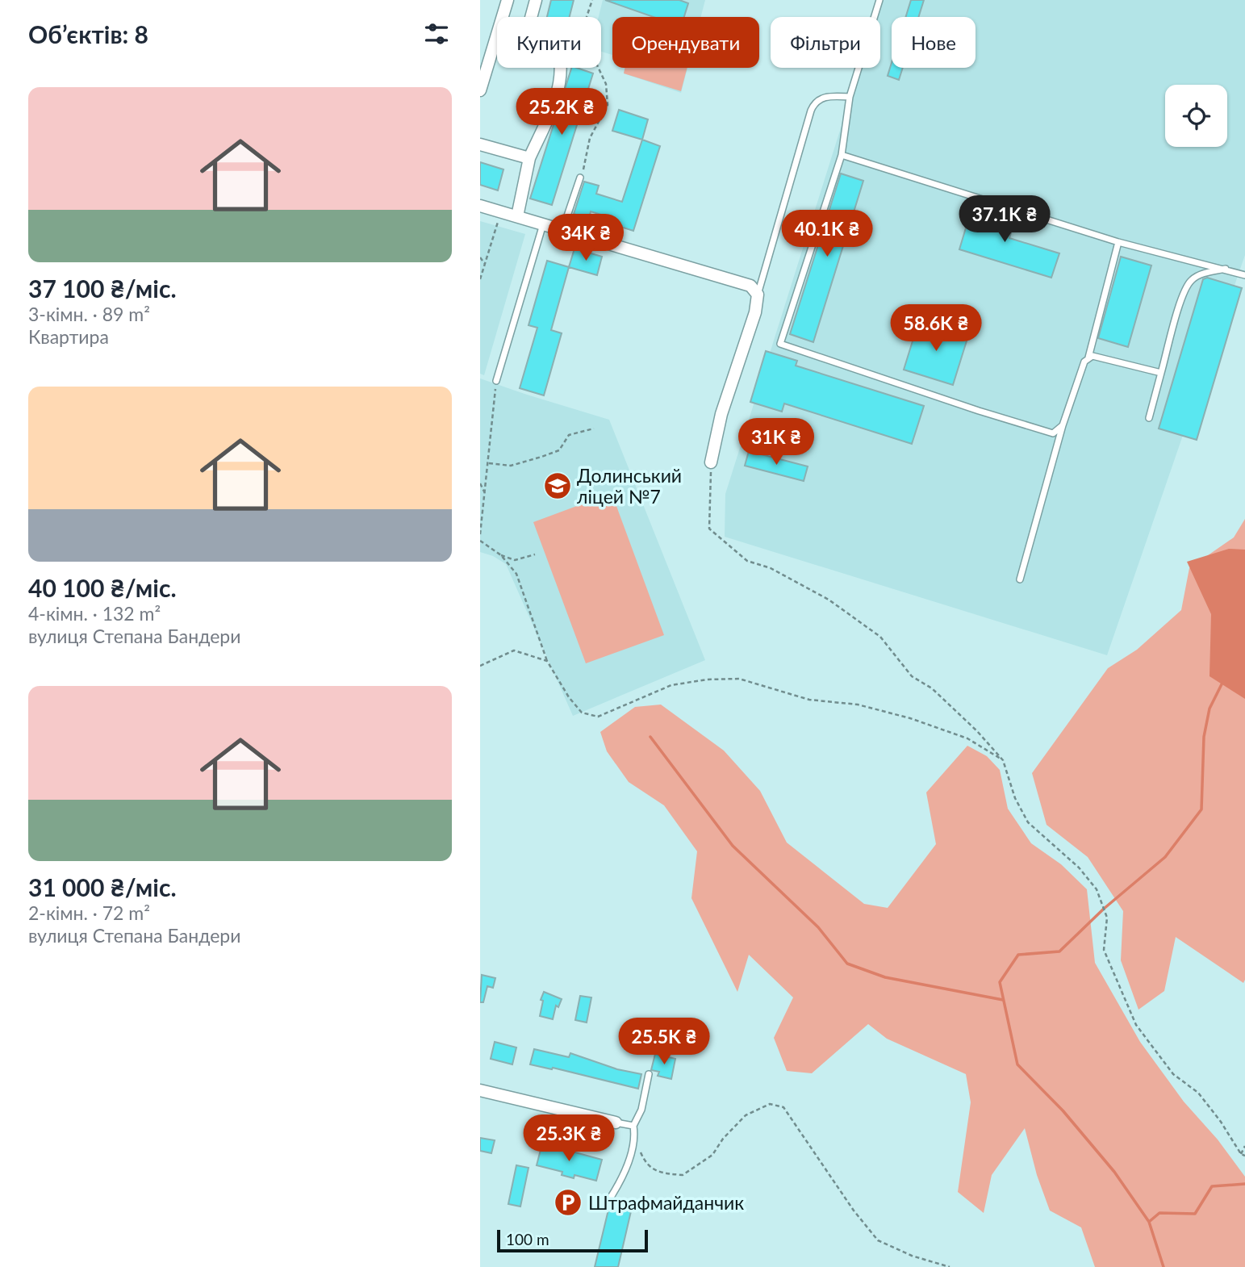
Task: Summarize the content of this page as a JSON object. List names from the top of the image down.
{
  "places": {
    "school or university": ["Долинський ліцей №7"],
    "parking": ["Штрафмайданчик"]
  },
  "scale_bar": "100 m",
  "page": {
    "heading": "Об’єктів: 8",
    "chip": [
      "Купити",
      "Орендувати",
      "Фільтри",
      "Нове"
    ],
    "list": [
      {
        "name": "37 100 ₴/міс.",
        "note": "3-кімн. · 89 m² · Квартира"
      },
      {
        "name": "40 100 ₴/міс.",
        "note": "4-кімн. · 132 m² · вулиця Степана Бандери"
      },
      {
        "name": "31 000 ₴/міс.",
        "note": "2-кімн. · 72 m² · вулиця Степана Бандери"
      }
    ],
    "price": [
      "25.2K ₴",
      "37.1K ₴",
      "40.1K ₴",
      "34K ₴",
      "58.6K ₴",
      "31K ₴",
      "25.5K ₴",
      "25.3K ₴"
    ],
    "scale": "100 m"
  }
}
